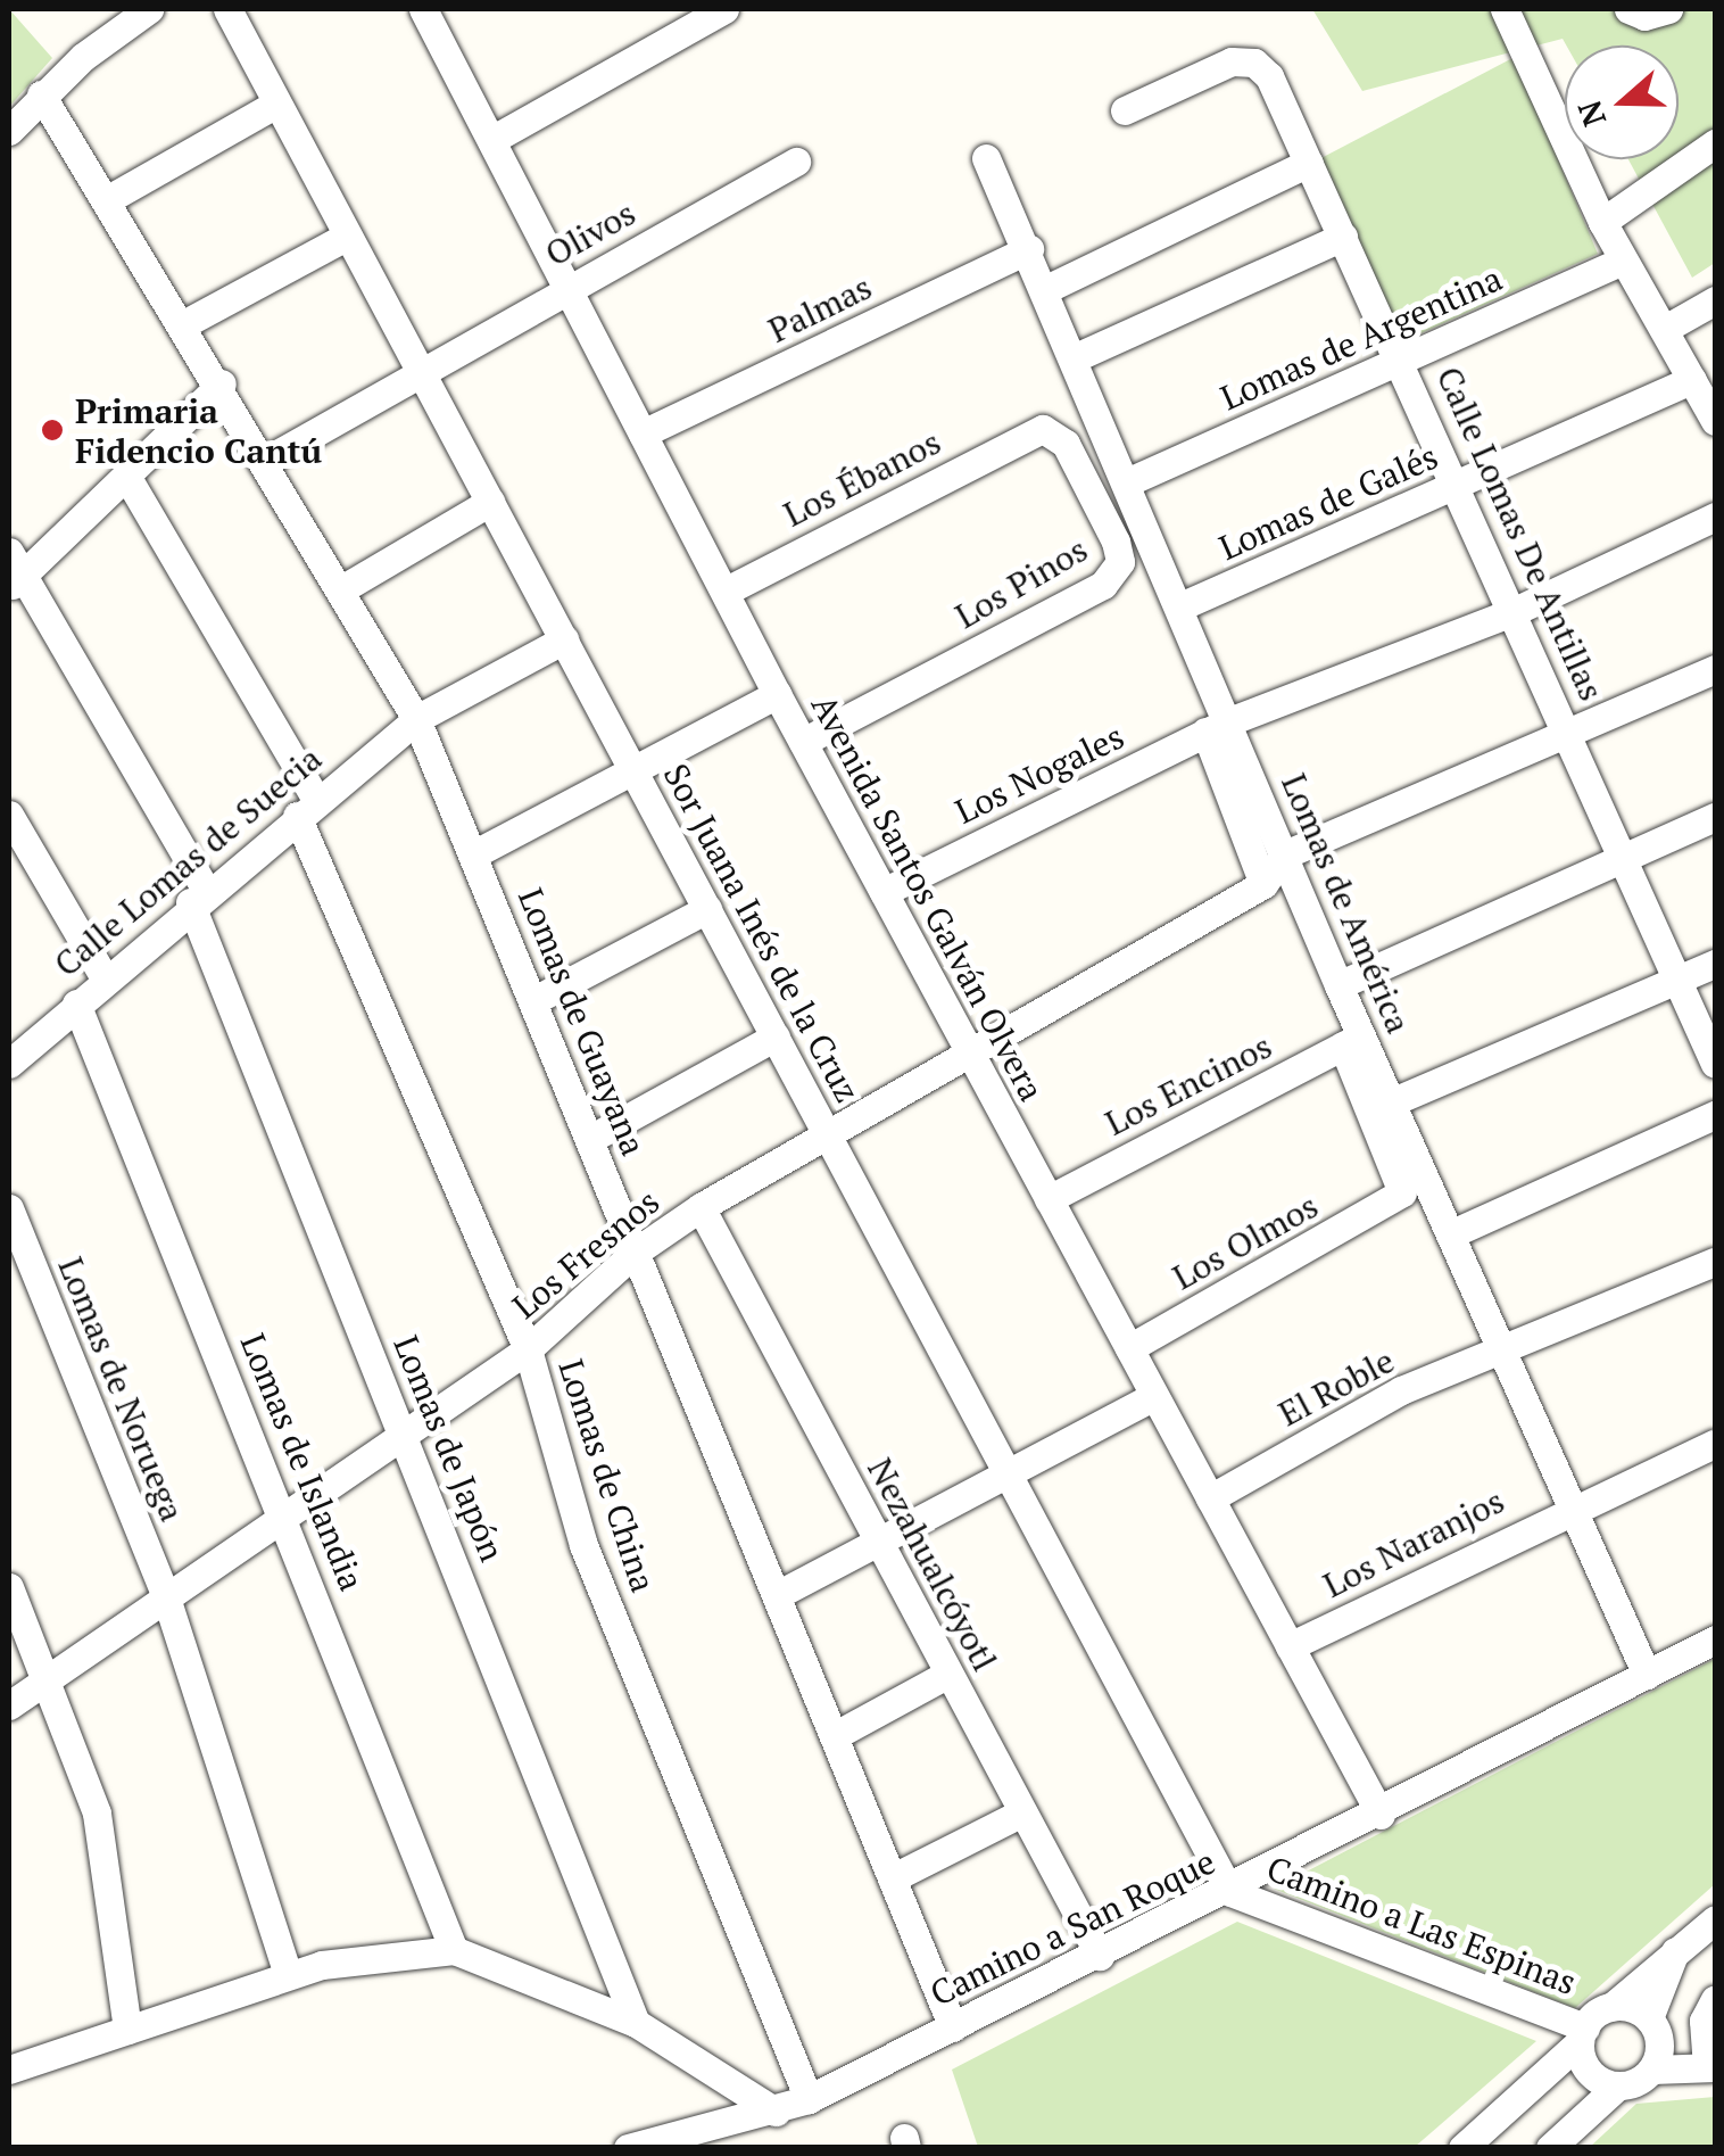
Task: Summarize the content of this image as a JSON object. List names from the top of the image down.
{
  "streets": {
    "street": [
      "Olivos",
      "Palmas",
      "Lomas de Argentina",
      "Los Ébanos",
      "Lomas de Galés",
      "Calle Lomas De Antillas",
      "Los Pinos",
      "Los Nogales",
      "Calle Lomas de Suecia",
      "Avenida Santos Galván Olvera",
      "Lomas de América",
      "Sor Juana Inés de la Cruz",
      "Lomas de Guayana",
      "Los Encinos",
      "Los Olmos",
      "Los Fresnos",
      "El Roble",
      "Lomas de Noruega",
      "Lomas de Japón",
      "Lomas de Islandia",
      "Lomas de China",
      "Los Naranjos",
      "Nezahualcóyotl",
      "Camino a Las Espinas",
      "Camino a San Roque"
    ]
  },
  "crossings": [
    ["Olivos", "Avenida Santos Galván Olvera"],
    ["Olivos", "Sor Juana Inés de la Cruz"],
    ["Olivos", "Lomas de Guayana"],
    ["Palmas", "Avenida Santos Galván Olvera"],
    ["Palmas", "Lomas de América"],
    ["Lomas de Argentina", "Calle Lomas De Antillas"],
    ["Lomas de Argentina", "Lomas de América"],
    ["Los Ébanos", "Los Pinos"],
    ["Los Ébanos", "Avenida Santos Galván Olvera"],
    ["Lomas de Galés", "Calle Lomas De Antillas"],
    ["Lomas de Galés", "Lomas de América"],
    ["Calle Lomas De Antillas", "Los Nogales"],
    ["Los Pinos", "Avenida Santos Galván Olvera"],
    ["Los Nogales", "Avenida Santos Galván Olvera"],
    ["Los Nogales", "Lomas de América"],
    ["Calle Lomas de Suecia", "Sor Juana Inés de la Cruz"],
    ["Calle Lomas de Suecia", "Lomas de Guayana"],
    ["Calle Lomas de Suecia", "Lomas de Japón"],
    ["Calle Lomas de Suecia", "Lomas de Islandia"],
    ["Calle Lomas de Suecia", "Lomas de China"],
    ["Avenida Santos Galván Olvera", "Los Encinos"],
    ["Avenida Santos Galván Olvera", "Los Olmos"],
    ["Avenida Santos Galván Olvera", "Los Fresnos"],
    ["Avenida Santos Galván Olvera", "El Roble"],
    ["Avenida Santos Galván Olvera", "Los Naranjos"],
    ["Avenida Santos Galván Olvera", "Camino a San Roque"],
    ["Lomas de América", "Los Encinos"],
    ["Lomas de América", "Los Olmos"],
    ["Lomas de América", "Los Fresnos"],
    ["Lomas de América", "El Roble"],
    ["Lomas de América", "Los Naranjos"],
    ["Lomas de América", "Camino a San Roque"],
    ["Sor Juana Inés de la Cruz", "Los Fresnos"],
    ["Sor Juana Inés de la Cruz", "Camino a Las Espinas"],
    ["Sor Juana Inés de la Cruz", "Camino a San Roque"],
    ["Lomas de Guayana", "Los Fresnos"],
    ["Lomas de Guayana", "Camino a San Roque"],
    ["Los Encinos", "Los Olmos"],
    ["Los Fresnos", "Lomas de Noruega"],
    ["Los Fresnos", "Lomas de Japón"],
    ["Los Fresnos", "Lomas de Islandia"],
    ["Los Fresnos", "Lomas de China"],
    ["Los Fresnos", "Nezahualcóyotl"],
    ["Lomas de China", "Camino a San Roque"],
    ["Nezahualcóyotl", "Camino a San Roque"],
    ["Camino a Las Espinas", "Camino a San Roque"]
  ],
  "places": ["Primaria Fidencio Cantú"],
  "north": "left"
}
